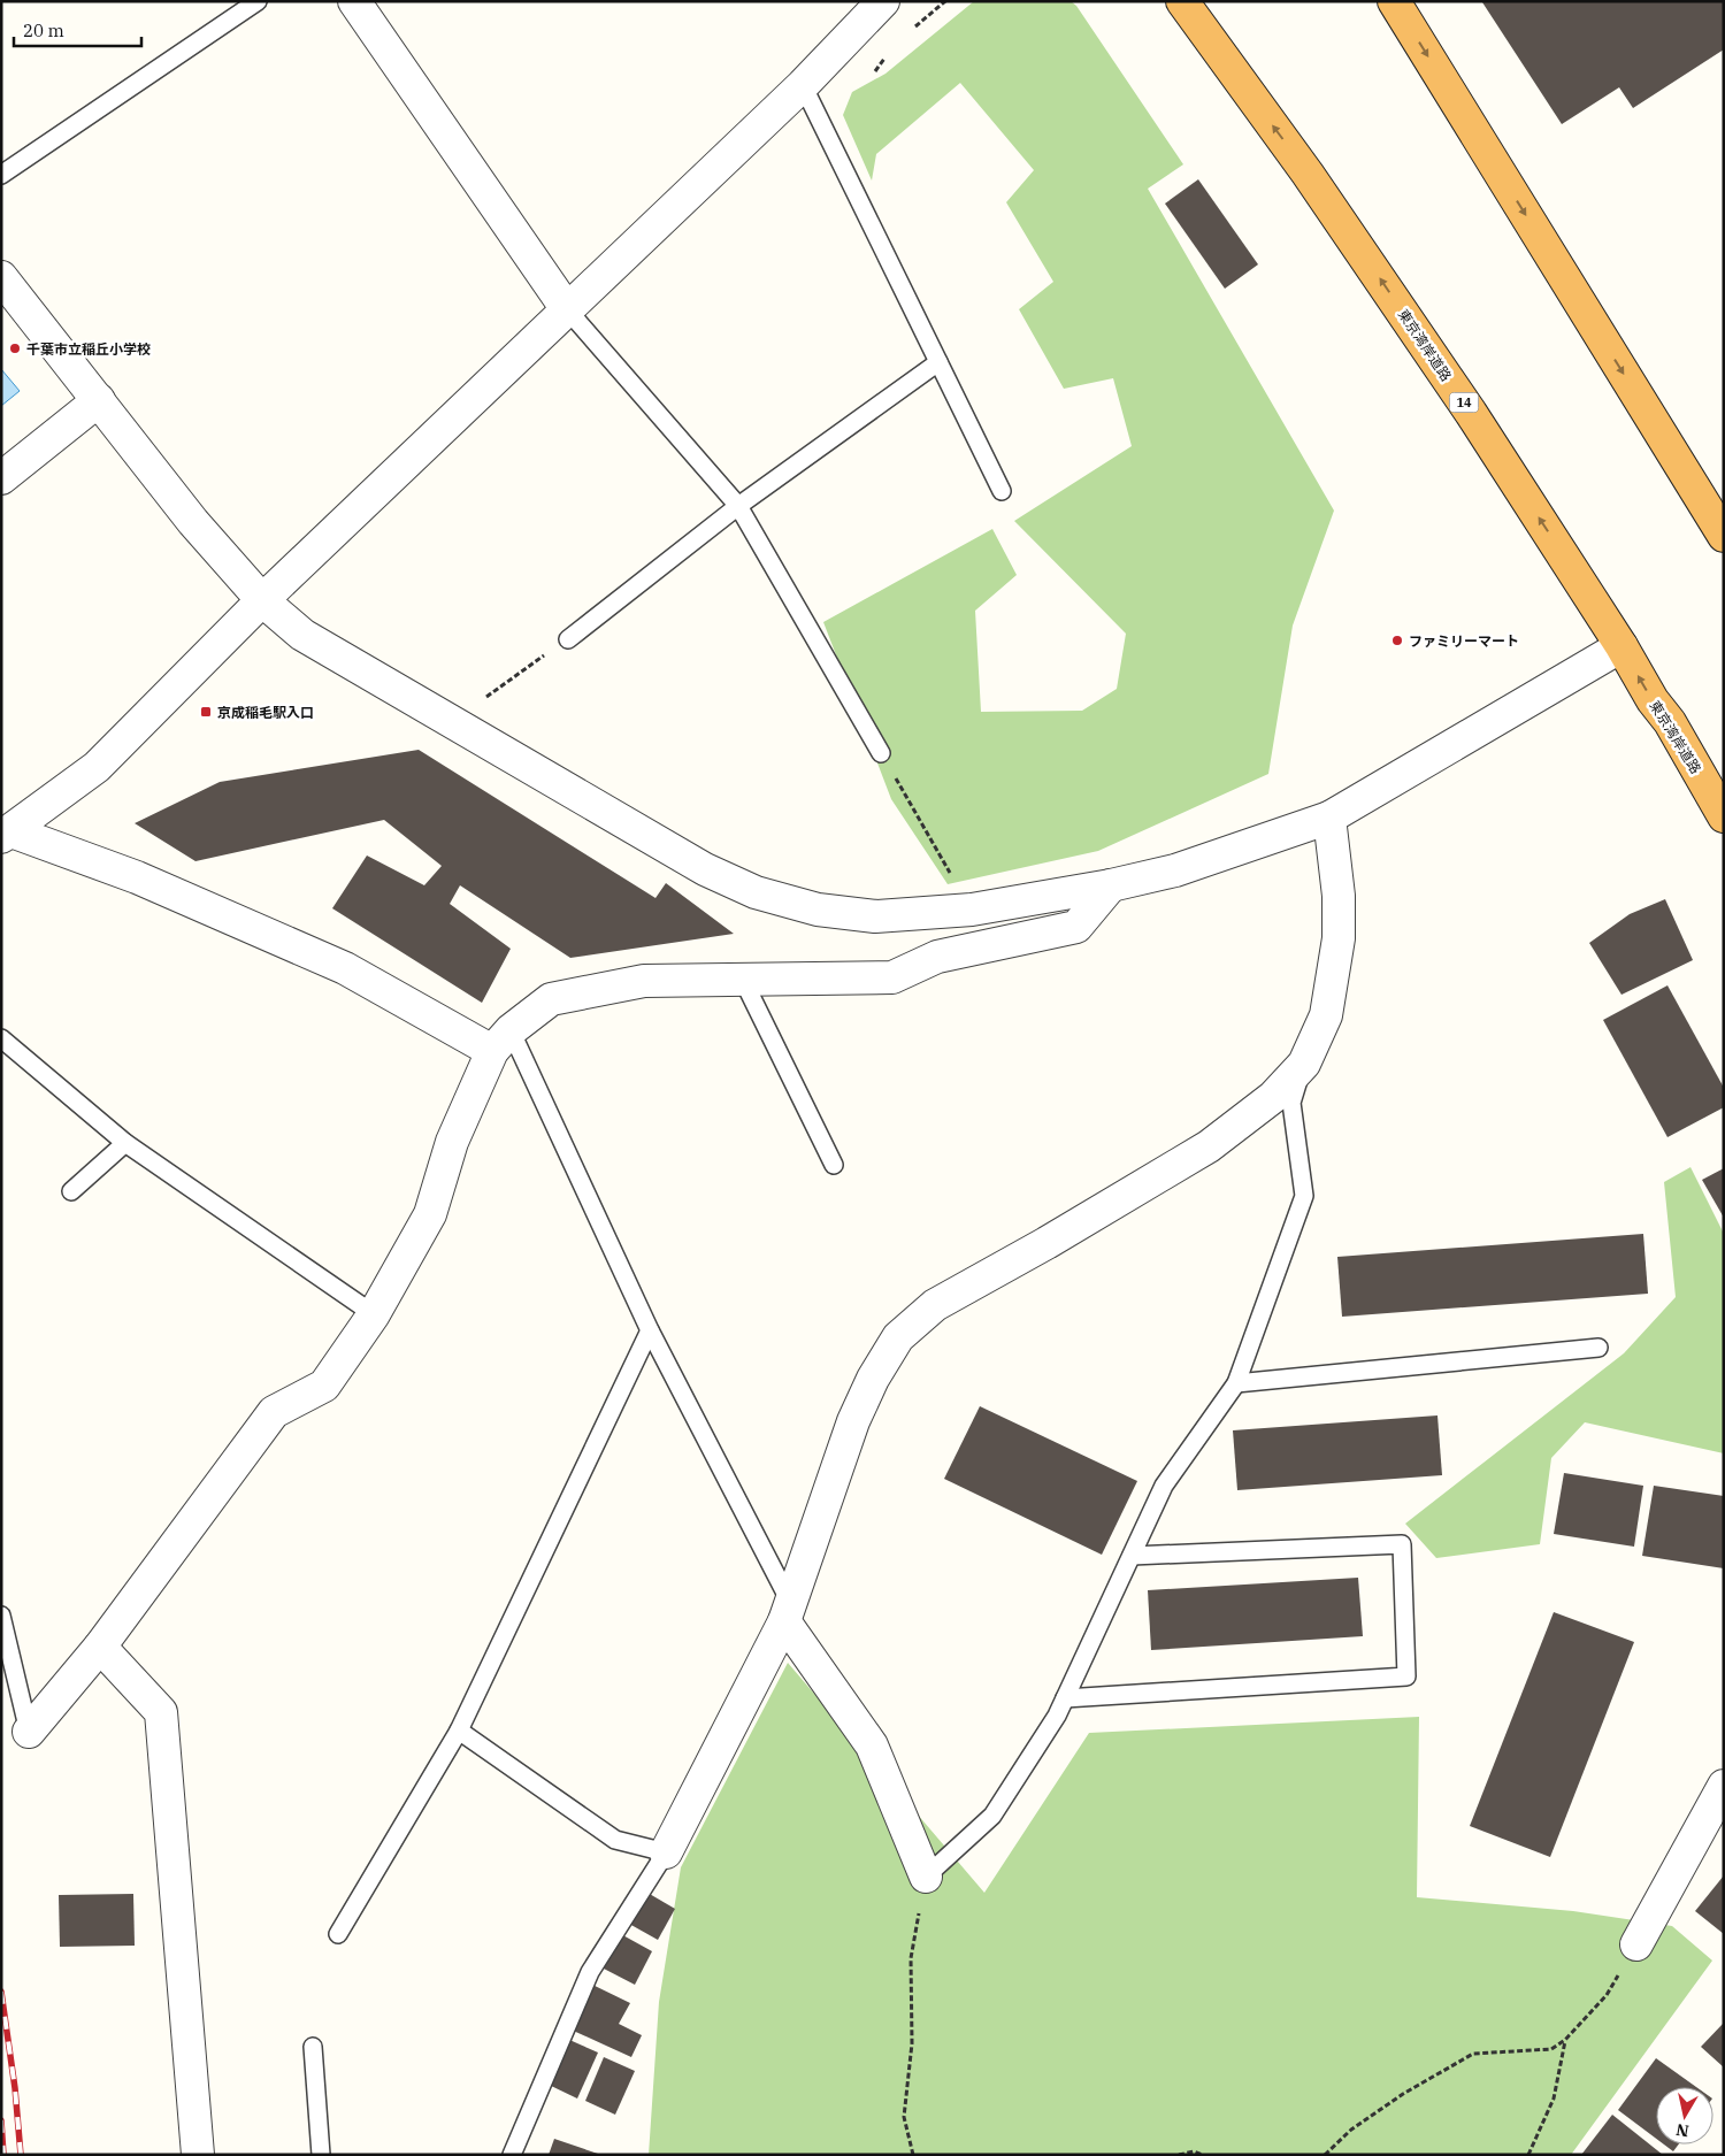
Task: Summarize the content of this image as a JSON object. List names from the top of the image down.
{
  "streets": {
    "highway": ["東京湾岸道路", "14"]
  },
  "places": {
    "other": ["千葉市立稲丘小学校", "ファミリーマート"],
    "transit": ["京成稲毛駅入口"]
  },
  "scale_bar": "20 m",
  "north": "bottom"
}
